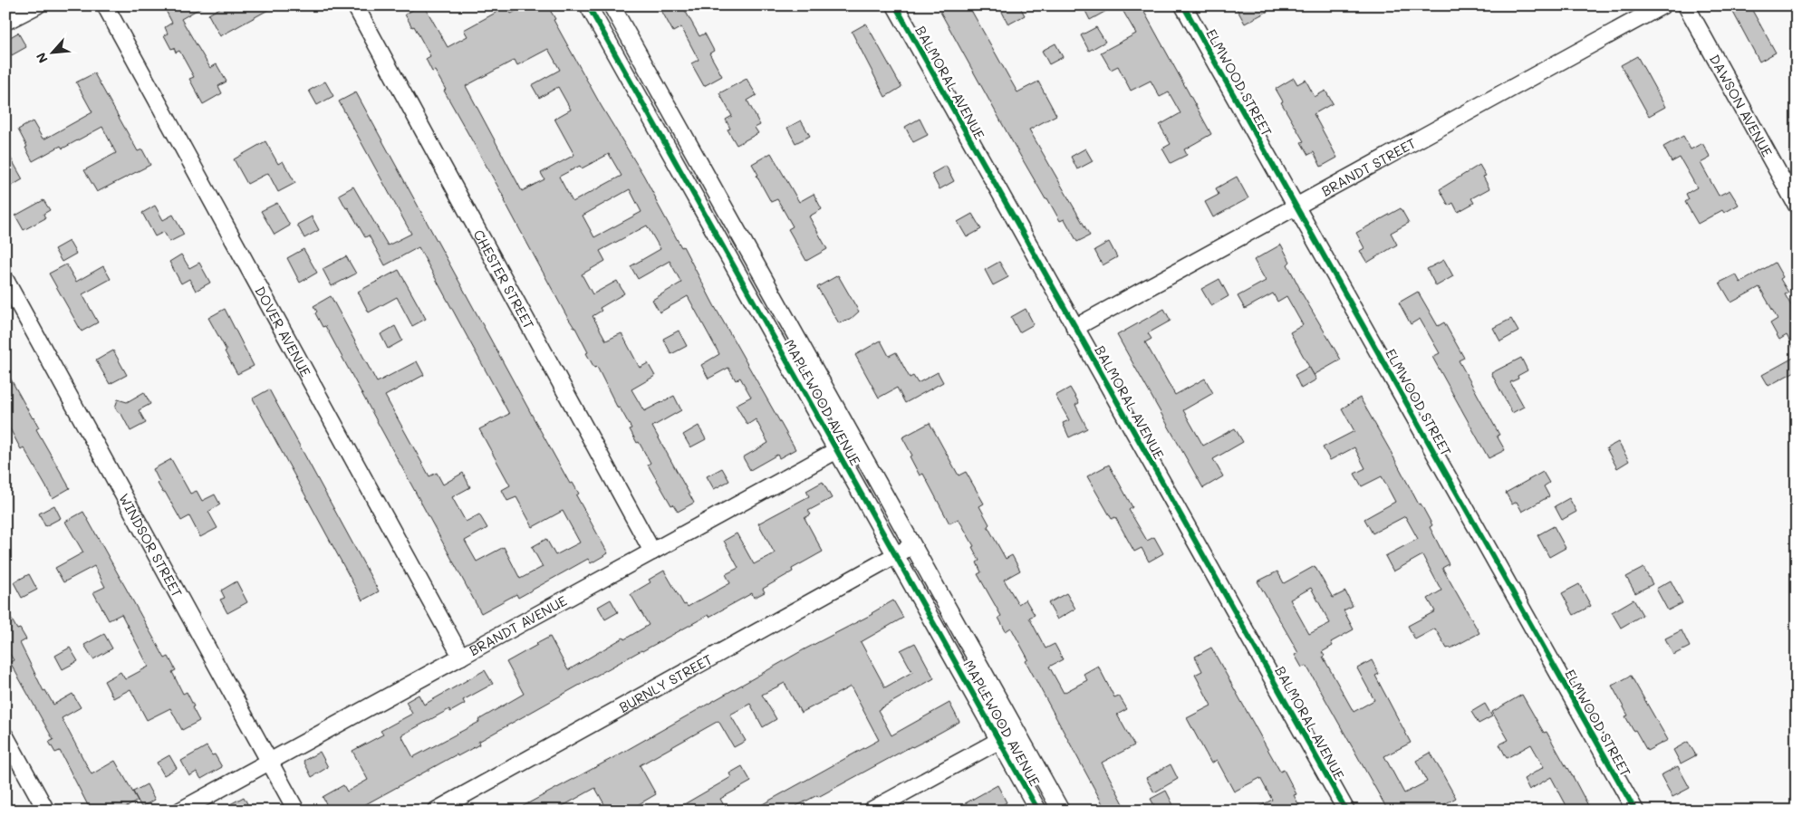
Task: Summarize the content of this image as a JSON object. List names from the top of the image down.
{
  "streets": {
    "street": [
      "BALMORAL AVENUE",
      "ELMWOOD STREET",
      "DAWSON AVENUE",
      "BRANDT STREET",
      "CHESTER STREET",
      "DOVER AVENUE",
      "MAPLEWOOD AVENUE",
      "WINDSOR STREET",
      "BRANDT AVENUE",
      "BURNLY STREET"
    ]
  },
  "crossings": [
    ["BALMORAL AVENUE", "BRANDT STREET"],
    ["ELMWOOD STREET", "BRANDT STREET"],
    ["CHESTER STREET", "BRANDT AVENUE"],
    ["DOVER AVENUE", "BRANDT AVENUE"],
    ["MAPLEWOOD AVENUE", "BRANDT AVENUE"],
    ["MAPLEWOOD AVENUE", "BURNLY STREET"],
    ["WINDSOR STREET", "BRANDT AVENUE"]
  ],
  "north": "bottom left"
}
